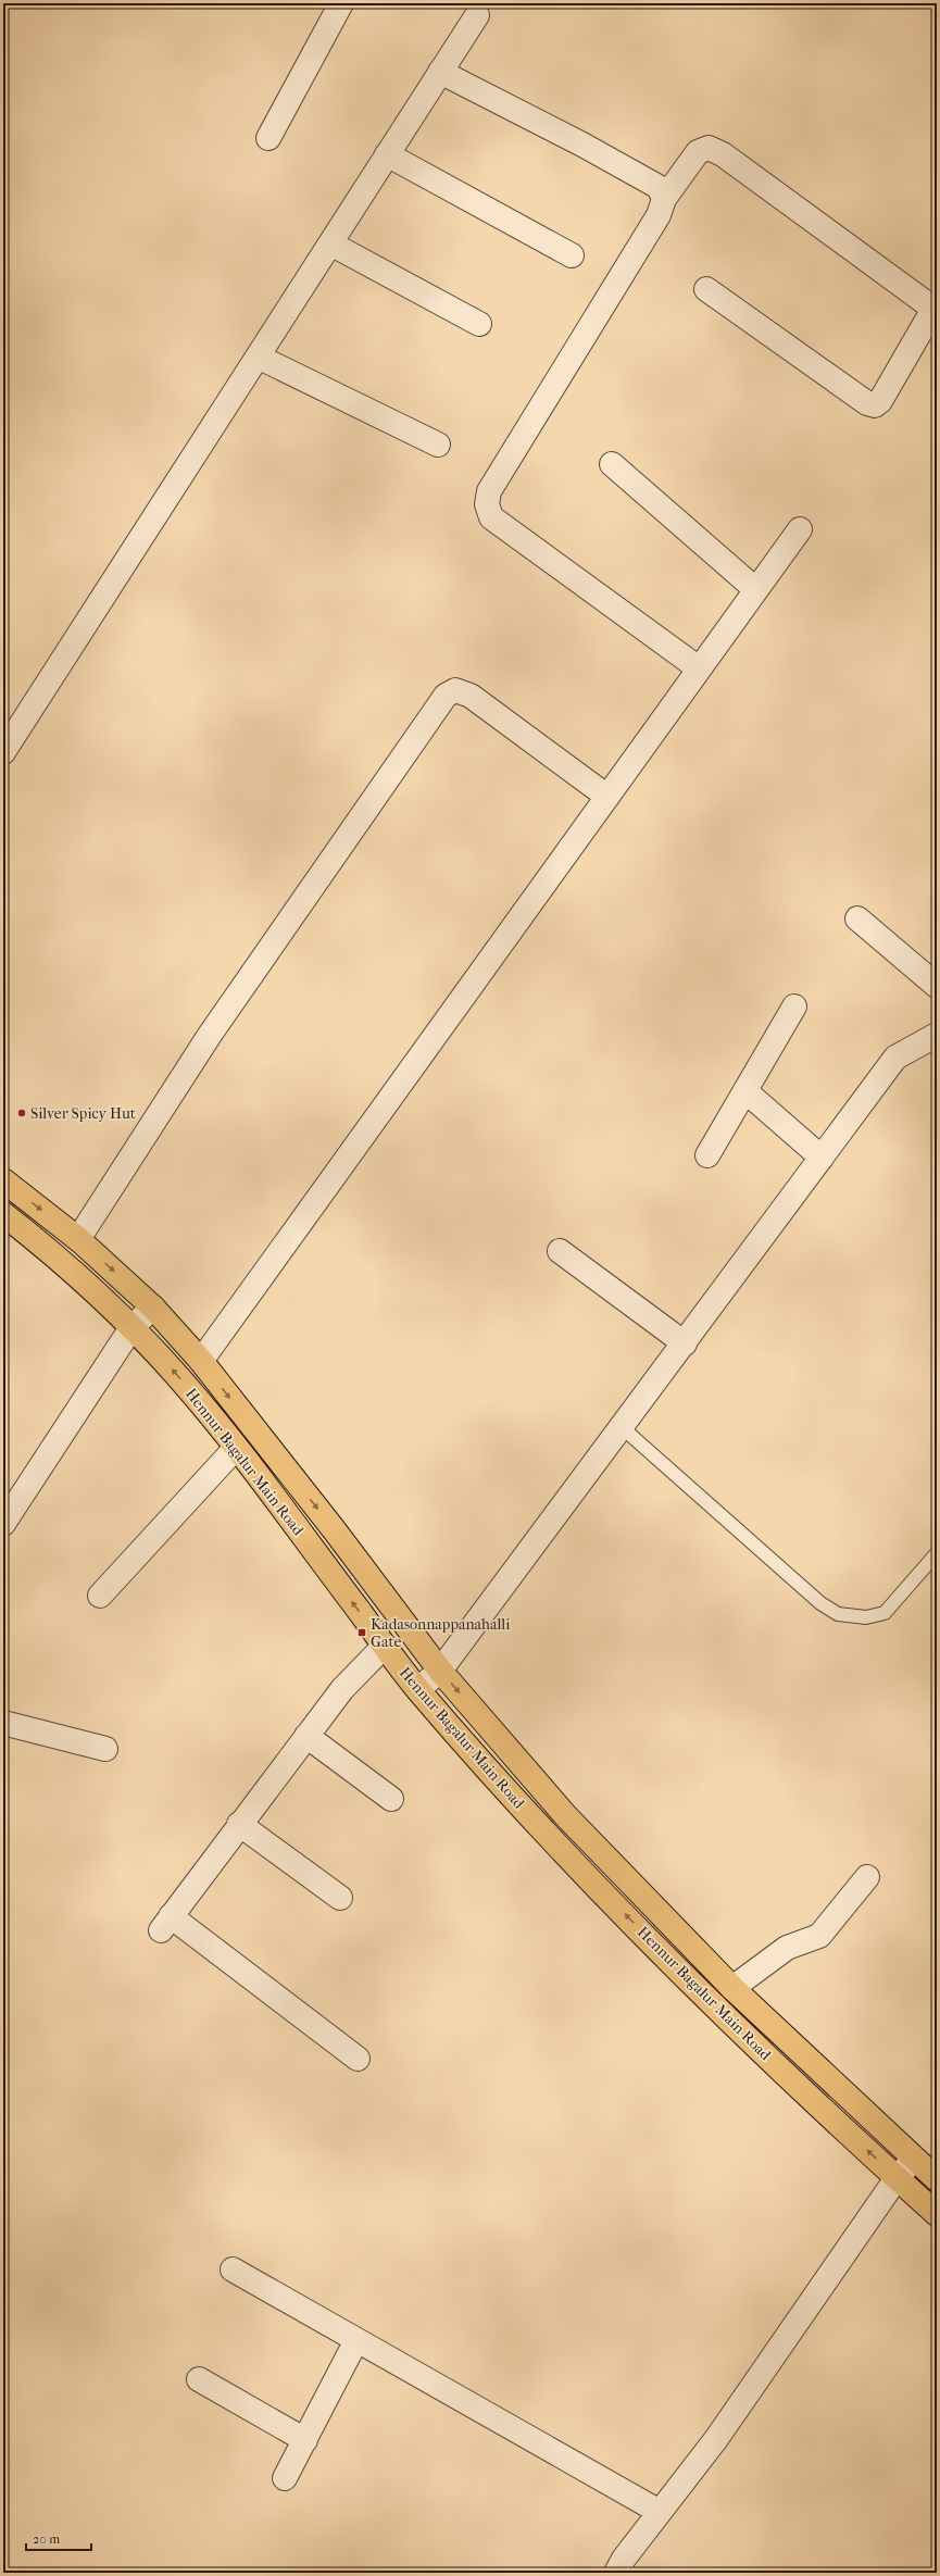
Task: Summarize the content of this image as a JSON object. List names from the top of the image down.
{
  "streets": {
    "main road": ["Hennur Bagalur Main Road"]
  },
  "places": {
    "other": ["Silver Spicy Hut"],
    "transit": ["Kadasonnappanahalli Gate"]
  },
  "scale_bar": "20 m"
}
